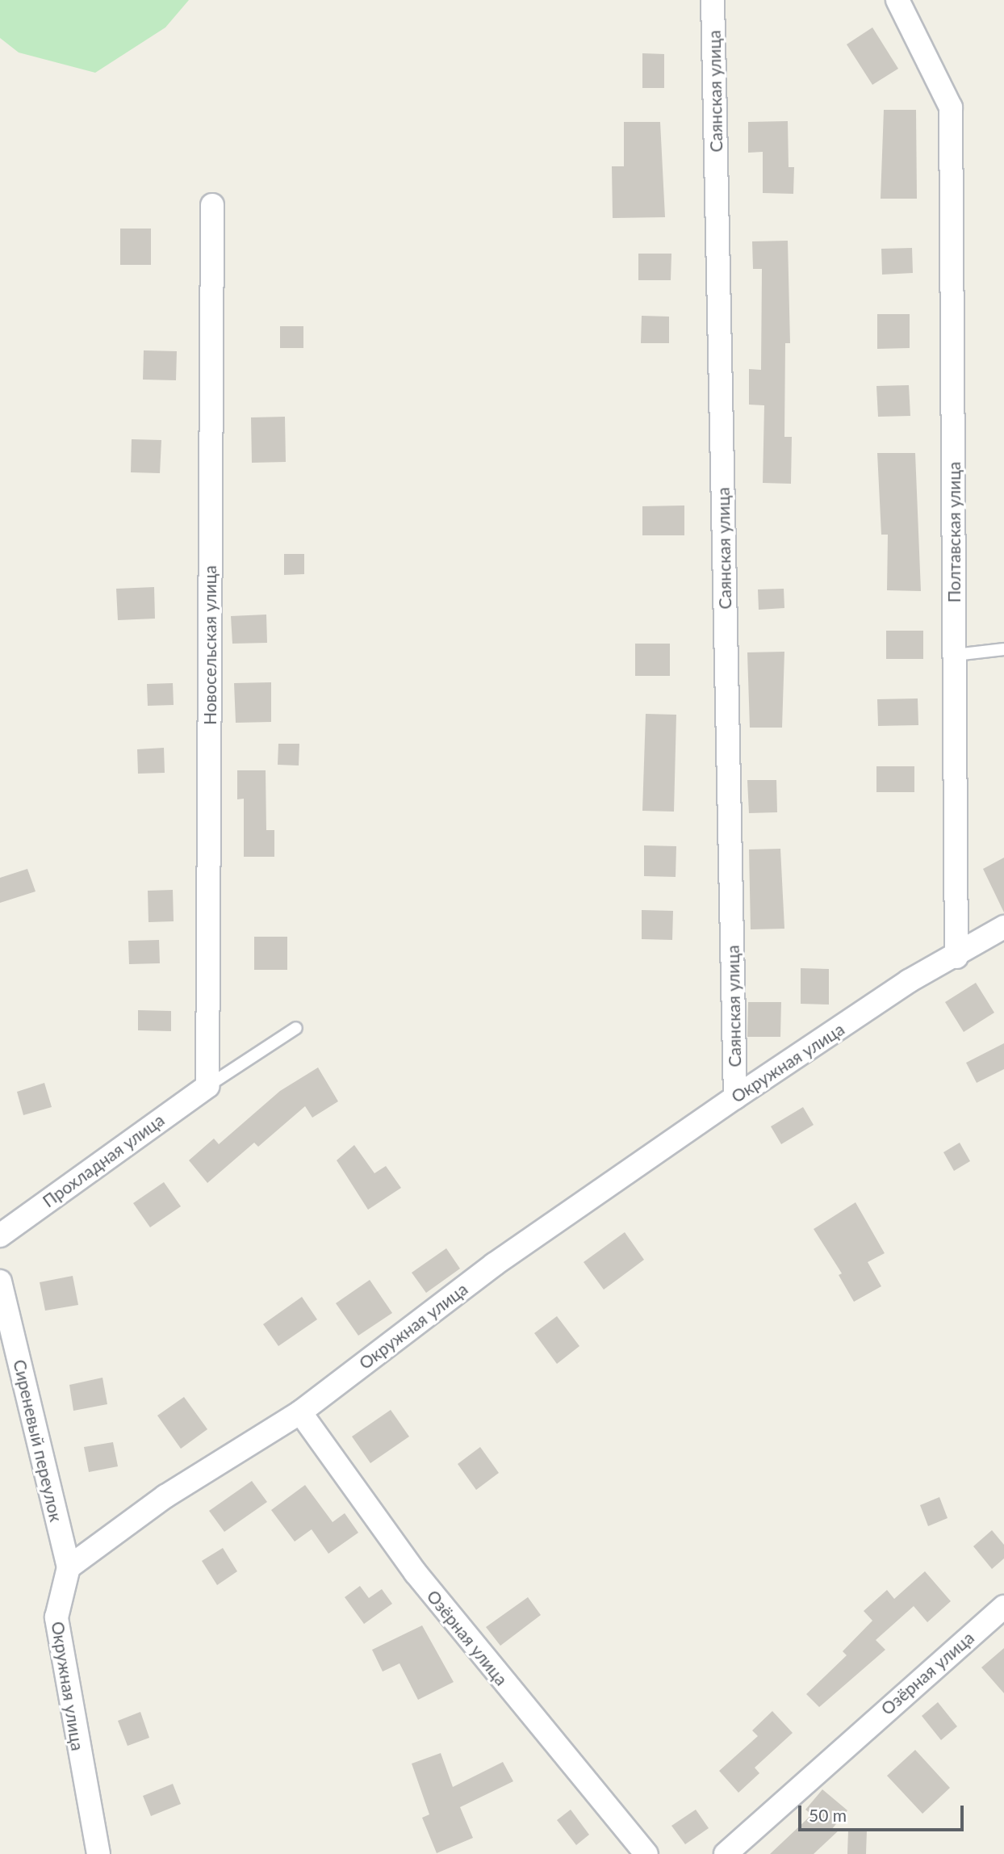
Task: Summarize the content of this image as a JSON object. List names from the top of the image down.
{
  "streets": {
    "street": [
      "Саянская улица",
      "Полтавская улица",
      "Новосельская улица",
      "Окружная улица",
      "Прохладная улица",
      "Сиреневый переулок",
      "Озёрная улица"
    ]
  },
  "crossings": [
    ["Саянская улица", "Окружная улица"],
    ["Полтавская улица", "Окружная улица"],
    ["Новосельская улица", "Прохладная улица"],
    ["Окружная улица", "Сиреневый переулок"],
    ["Окружная улица", "Озёрная улица"]
  ],
  "scale_bar": "50 m"
}
